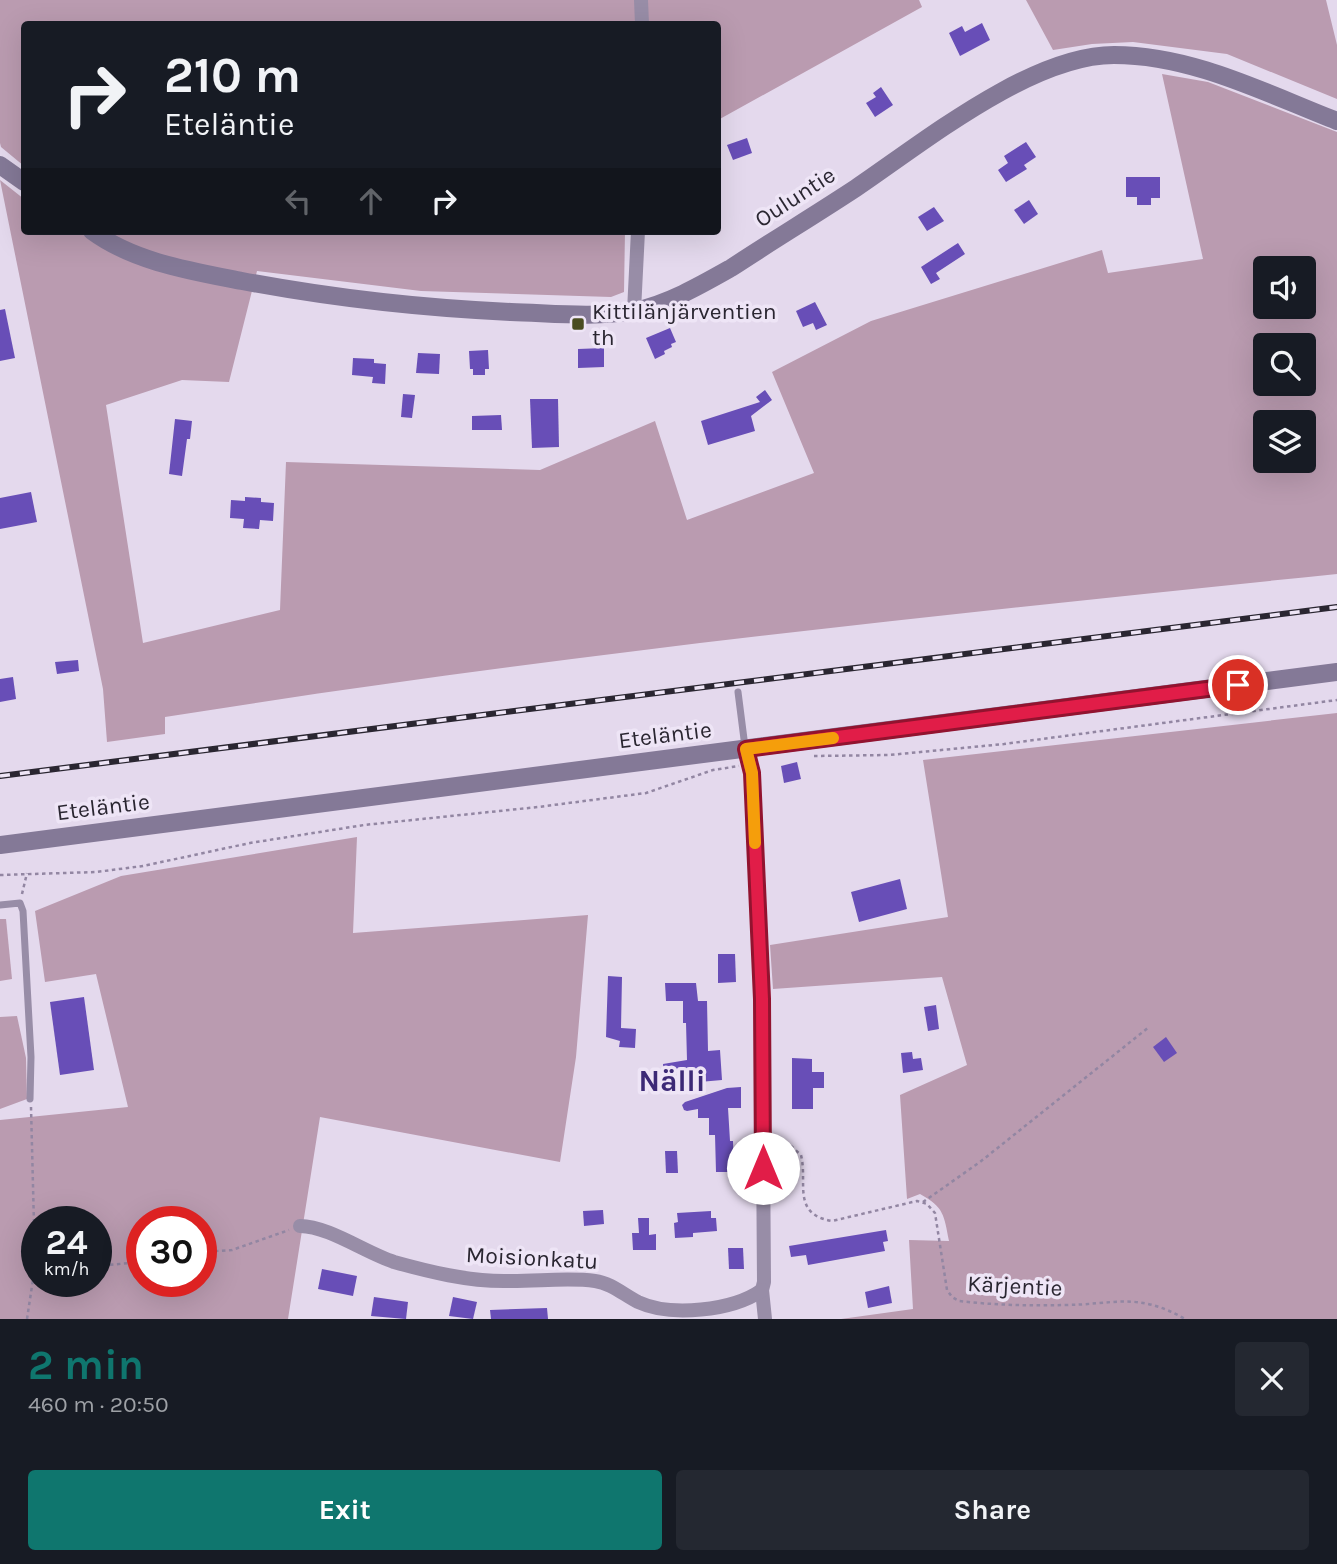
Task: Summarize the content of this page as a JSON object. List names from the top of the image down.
{
  "streets": {
    "street": ["Ouluntie", "Eteläntie", "Moisionkatu"],
    "path": ["Kärjentie"]
  },
  "districts": ["Nälli"],
  "places": {
    "transit": ["Kittilänjärventien th"]
  },
  "page": {
    "turn": ["210 m", "Eteläntie"],
    "speed": "24 km/h",
    "limit": "30",
    "heading": ["2 min", "460 m · 20:50"],
    "buttons": ["Exit", "Share"]
  }
}
